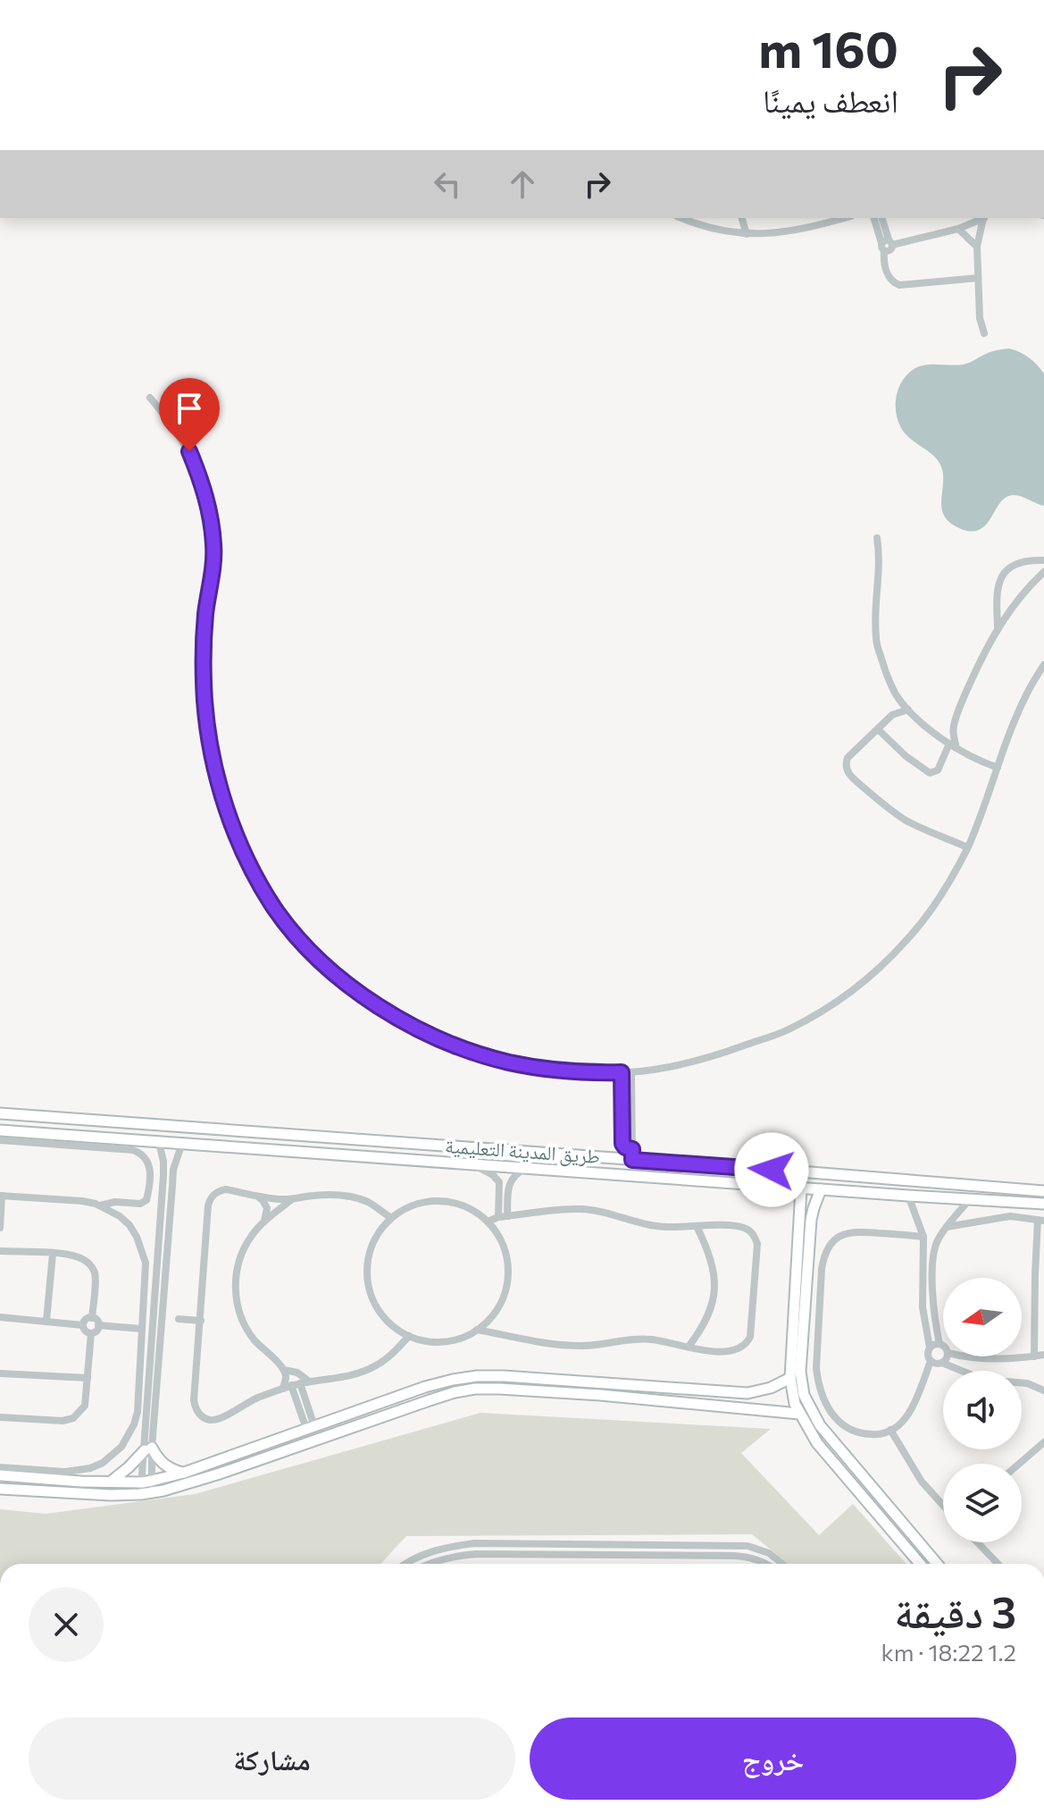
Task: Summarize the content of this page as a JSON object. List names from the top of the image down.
{
  "streets": {
    "street": ["طريق المدينة التعليمية"]
  },
  "north": "left",
  "page": {
    "turn": ["160 m", "انعطف يمينًا"],
    "heading": ["3 دقيقة", "1.2 km · 18:22"],
    "buttons": ["خروج", "مشاركة"]
  }
}
